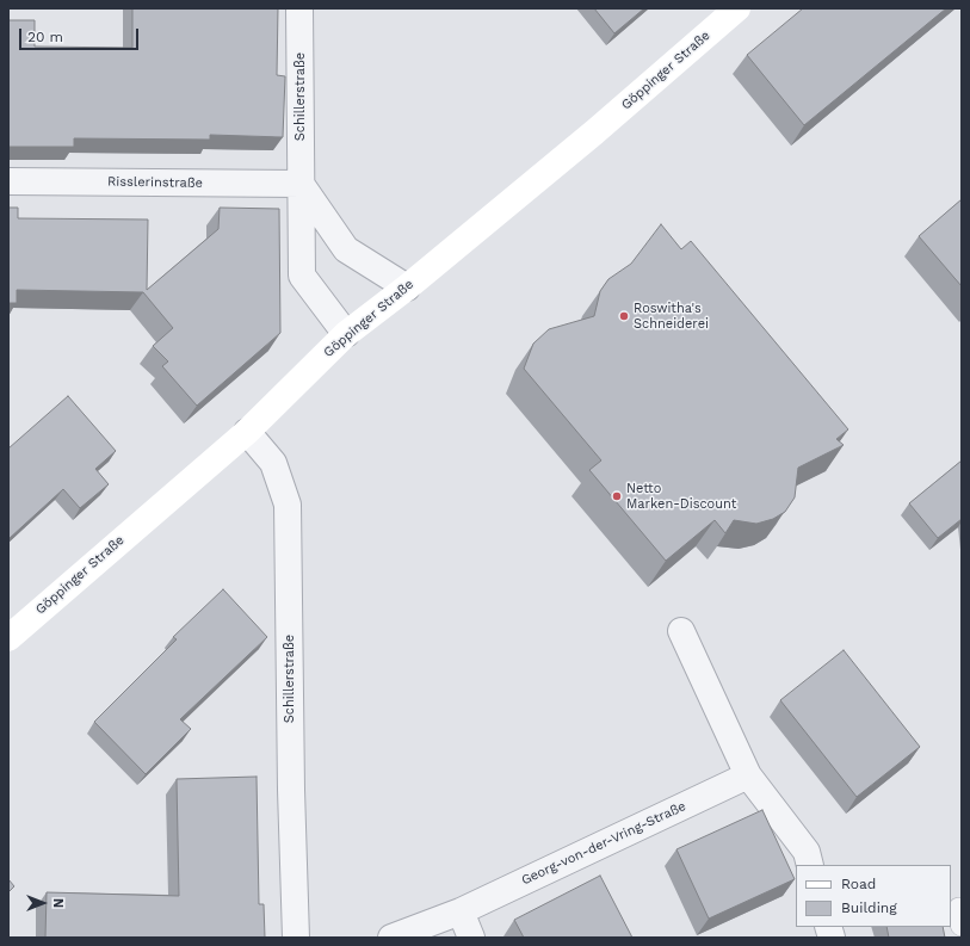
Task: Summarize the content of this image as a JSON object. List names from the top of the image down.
{
  "streets": {
    "main road": ["Göppinger Straße"],
    "street": ["Schillerstraße", "Risslerinstraße", "Georg-von-der-Vring-Straße"]
  },
  "crossings": [
    ["Göppinger Straße", "Schillerstraße"],
    ["Schillerstraße", "Risslerinstraße"]
  ],
  "places": ["Roswitha's Schneiderei", "Netto Marken-Discount"],
  "legend": ["Road", "Building"],
  "scale_bar": "20 m",
  "north": "right"
}
